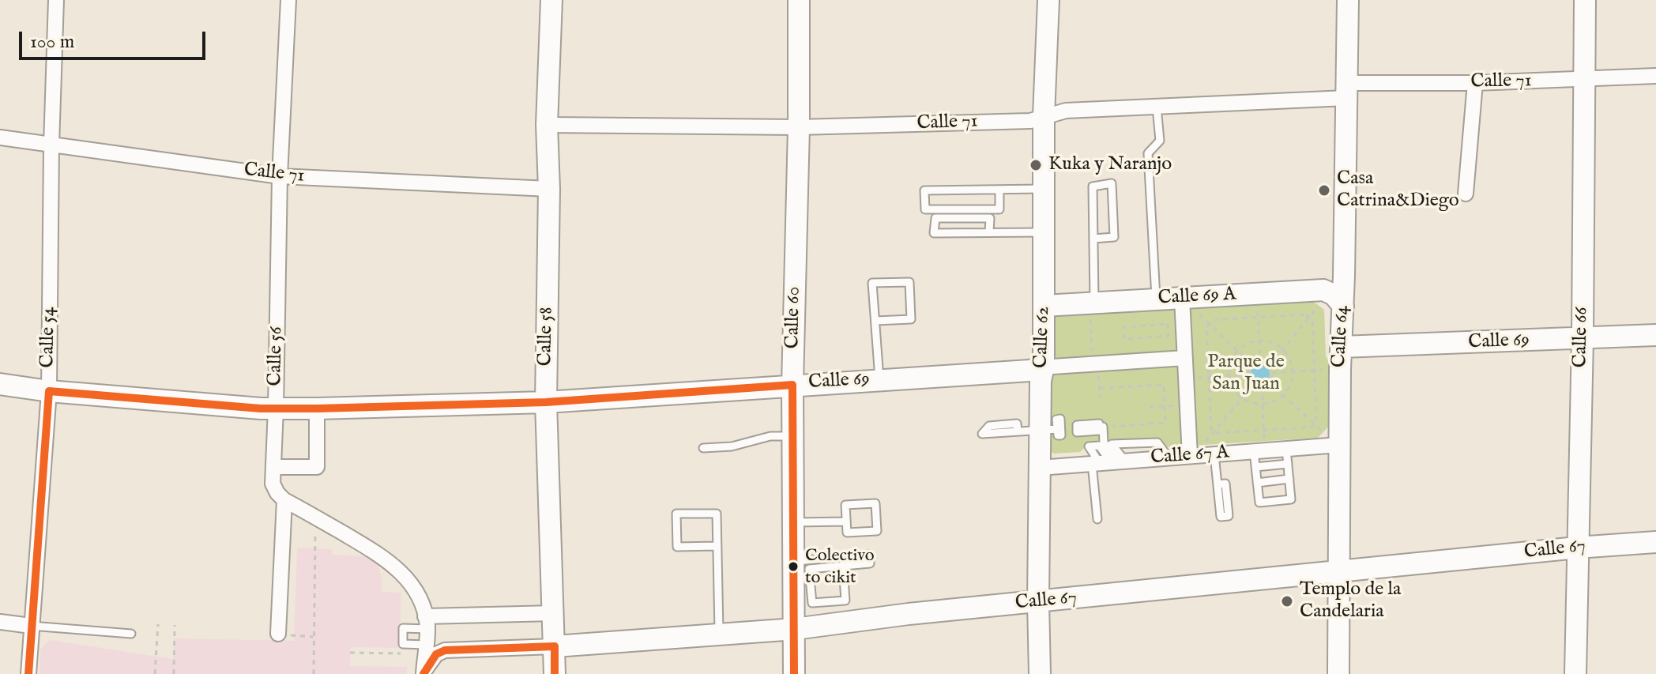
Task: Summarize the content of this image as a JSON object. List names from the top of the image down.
{
  "streets": {
    "main road": [
      "Calle 69 A",
      "Calle 60",
      "Calle 58",
      "Calle 64",
      "Calle 62",
      "Calle 66",
      "Calle 69",
      "Calle 67"
    ],
    "street": [
      "Calle 71",
      "Calle 54",
      "Calle 56",
      "Calle 67 A"
    ]
  },
  "crossings": [
    ["Calle 71", "Calle 60"],
    ["Calle 71", "Calle 58"],
    ["Calle 71", "Calle 64"],
    ["Calle 71", "Calle 54"],
    ["Calle 71", "Calle 62"],
    ["Calle 71", "Calle 66"],
    ["Calle 71", "Calle 56"],
    ["Calle 69 A", "Calle 64"],
    ["Calle 69 A", "Calle 62"],
    ["Calle 60", "Calle 69"],
    ["Calle 60", "Calle 67"],
    ["Calle 58", "Calle 69"],
    ["Calle 58", "Calle 67"],
    ["Calle 64", "Calle 69"],
    ["Calle 64", "Calle 67 A"],
    ["Calle 64", "Calle 67"],
    ["Calle 54", "Calle 69"],
    ["Calle 62", "Calle 69"],
    ["Calle 62", "Calle 67 A"],
    ["Calle 62", "Calle 67"],
    ["Calle 66", "Calle 69"],
    ["Calle 66", "Calle 67"],
    ["Calle 69", "Calle 56"]
  ],
  "parks": ["Parque de San Juan"],
  "places": [
    "Kuka y Naranjo",
    "Casa Catrina&Diego",
    "Colectivo to cikit",
    "Templo de la Candelaria"
  ],
  "scale_bar": "100 m"
}
